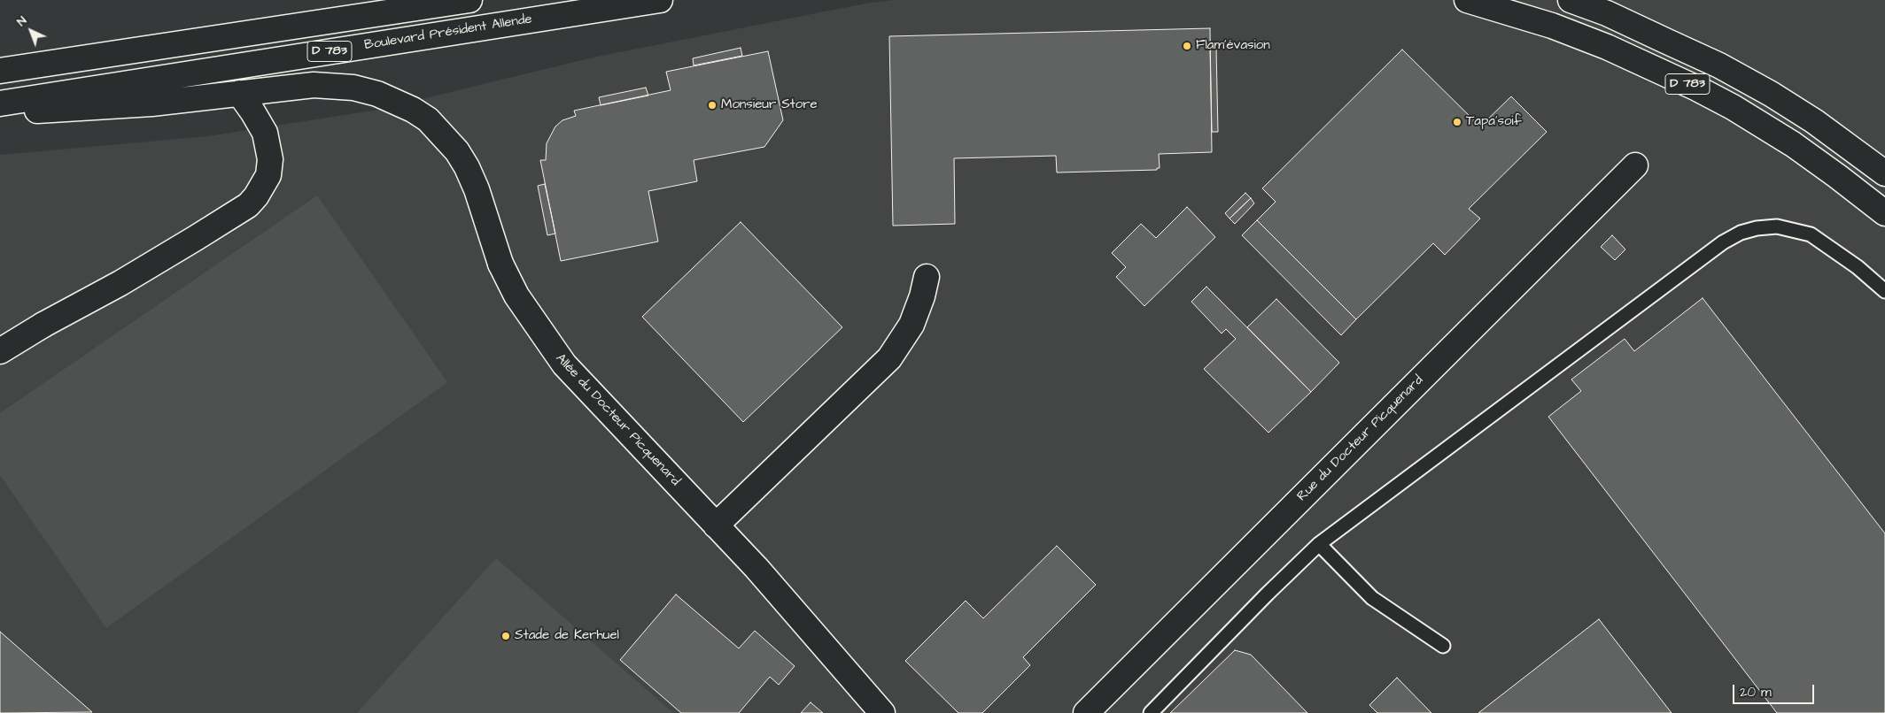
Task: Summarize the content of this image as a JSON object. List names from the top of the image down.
{
  "streets": {
    "main road": [
      "Boulevard Président Allende",
      "D 783",
      "Allée du Docteur Picquenard",
      "Rue du Docteur Picquenard"
    ]
  },
  "places": [
    "Flam'évasion",
    "Monsieur Store",
    "Tapa'soif",
    "Stade de Kerhuel"
  ],
  "scale_bar": "20 m",
  "north": "top left"
}
